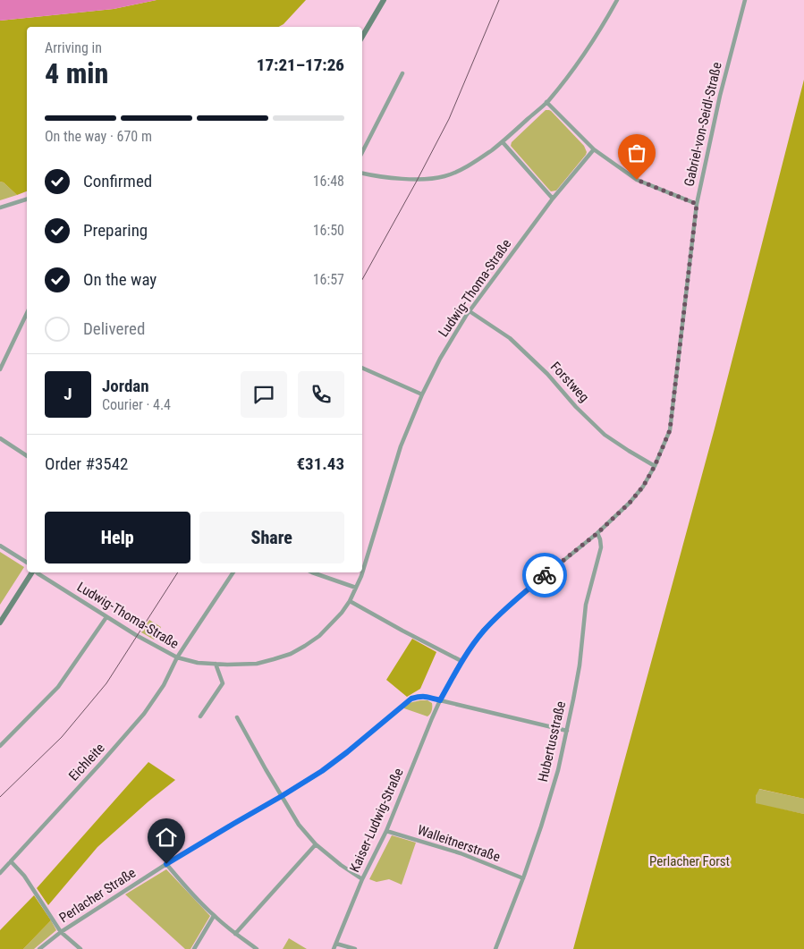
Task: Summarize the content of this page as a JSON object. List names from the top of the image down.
{
  "streets": {
    "street": [
      "Gabriel-von-Seidl-Straße",
      "Ludwig-Thoma-Straße",
      "Forstweg",
      "Hubertusstraße",
      "Eichleite",
      "Kaiser-Ludwig-Straße",
      "Walleitnerstraße",
      "Perlacher Straße"
    ]
  },
  "crossings": [
    ["Gabriel-von-Seidl-Straße", "Forstweg"],
    ["Gabriel-von-Seidl-Straße", "Hubertusstraße"],
    ["Gabriel-von-Seidl-Straße", "Kaiser-Ludwig-Straße"],
    ["Gabriel-von-Seidl-Straße", "Perlacher Straße"],
    ["Ludwig-Thoma-Straße", "Forstweg"],
    ["Ludwig-Thoma-Straße", "Eichleite"],
    ["Hubertusstraße", "Walleitnerstraße"],
    ["Hubertusstraße", "Perlacher Straße"],
    ["Kaiser-Ludwig-Straße", "Walleitnerstraße"],
    ["Kaiser-Ludwig-Straße", "Perlacher Straße"]
  ],
  "parks": ["Perlacher Forst"],
  "page": {
    "heading": ["4 min", "Arriving in", "17:21–17:26"],
    "panel": [
      "Jordan",
      "Courier · 4.4",
      "Order #3542",
      "€31.43"
    ],
    "bar": "On the way · 670 m",
    "list": [
      ["Confirmed", "16:48"],
      ["Preparing", "16:50"],
      ["On the way", "16:57"],
      "Delivered"
    ],
    "round": "J",
    "buttons": ["Help", "Share"]
  }
}
